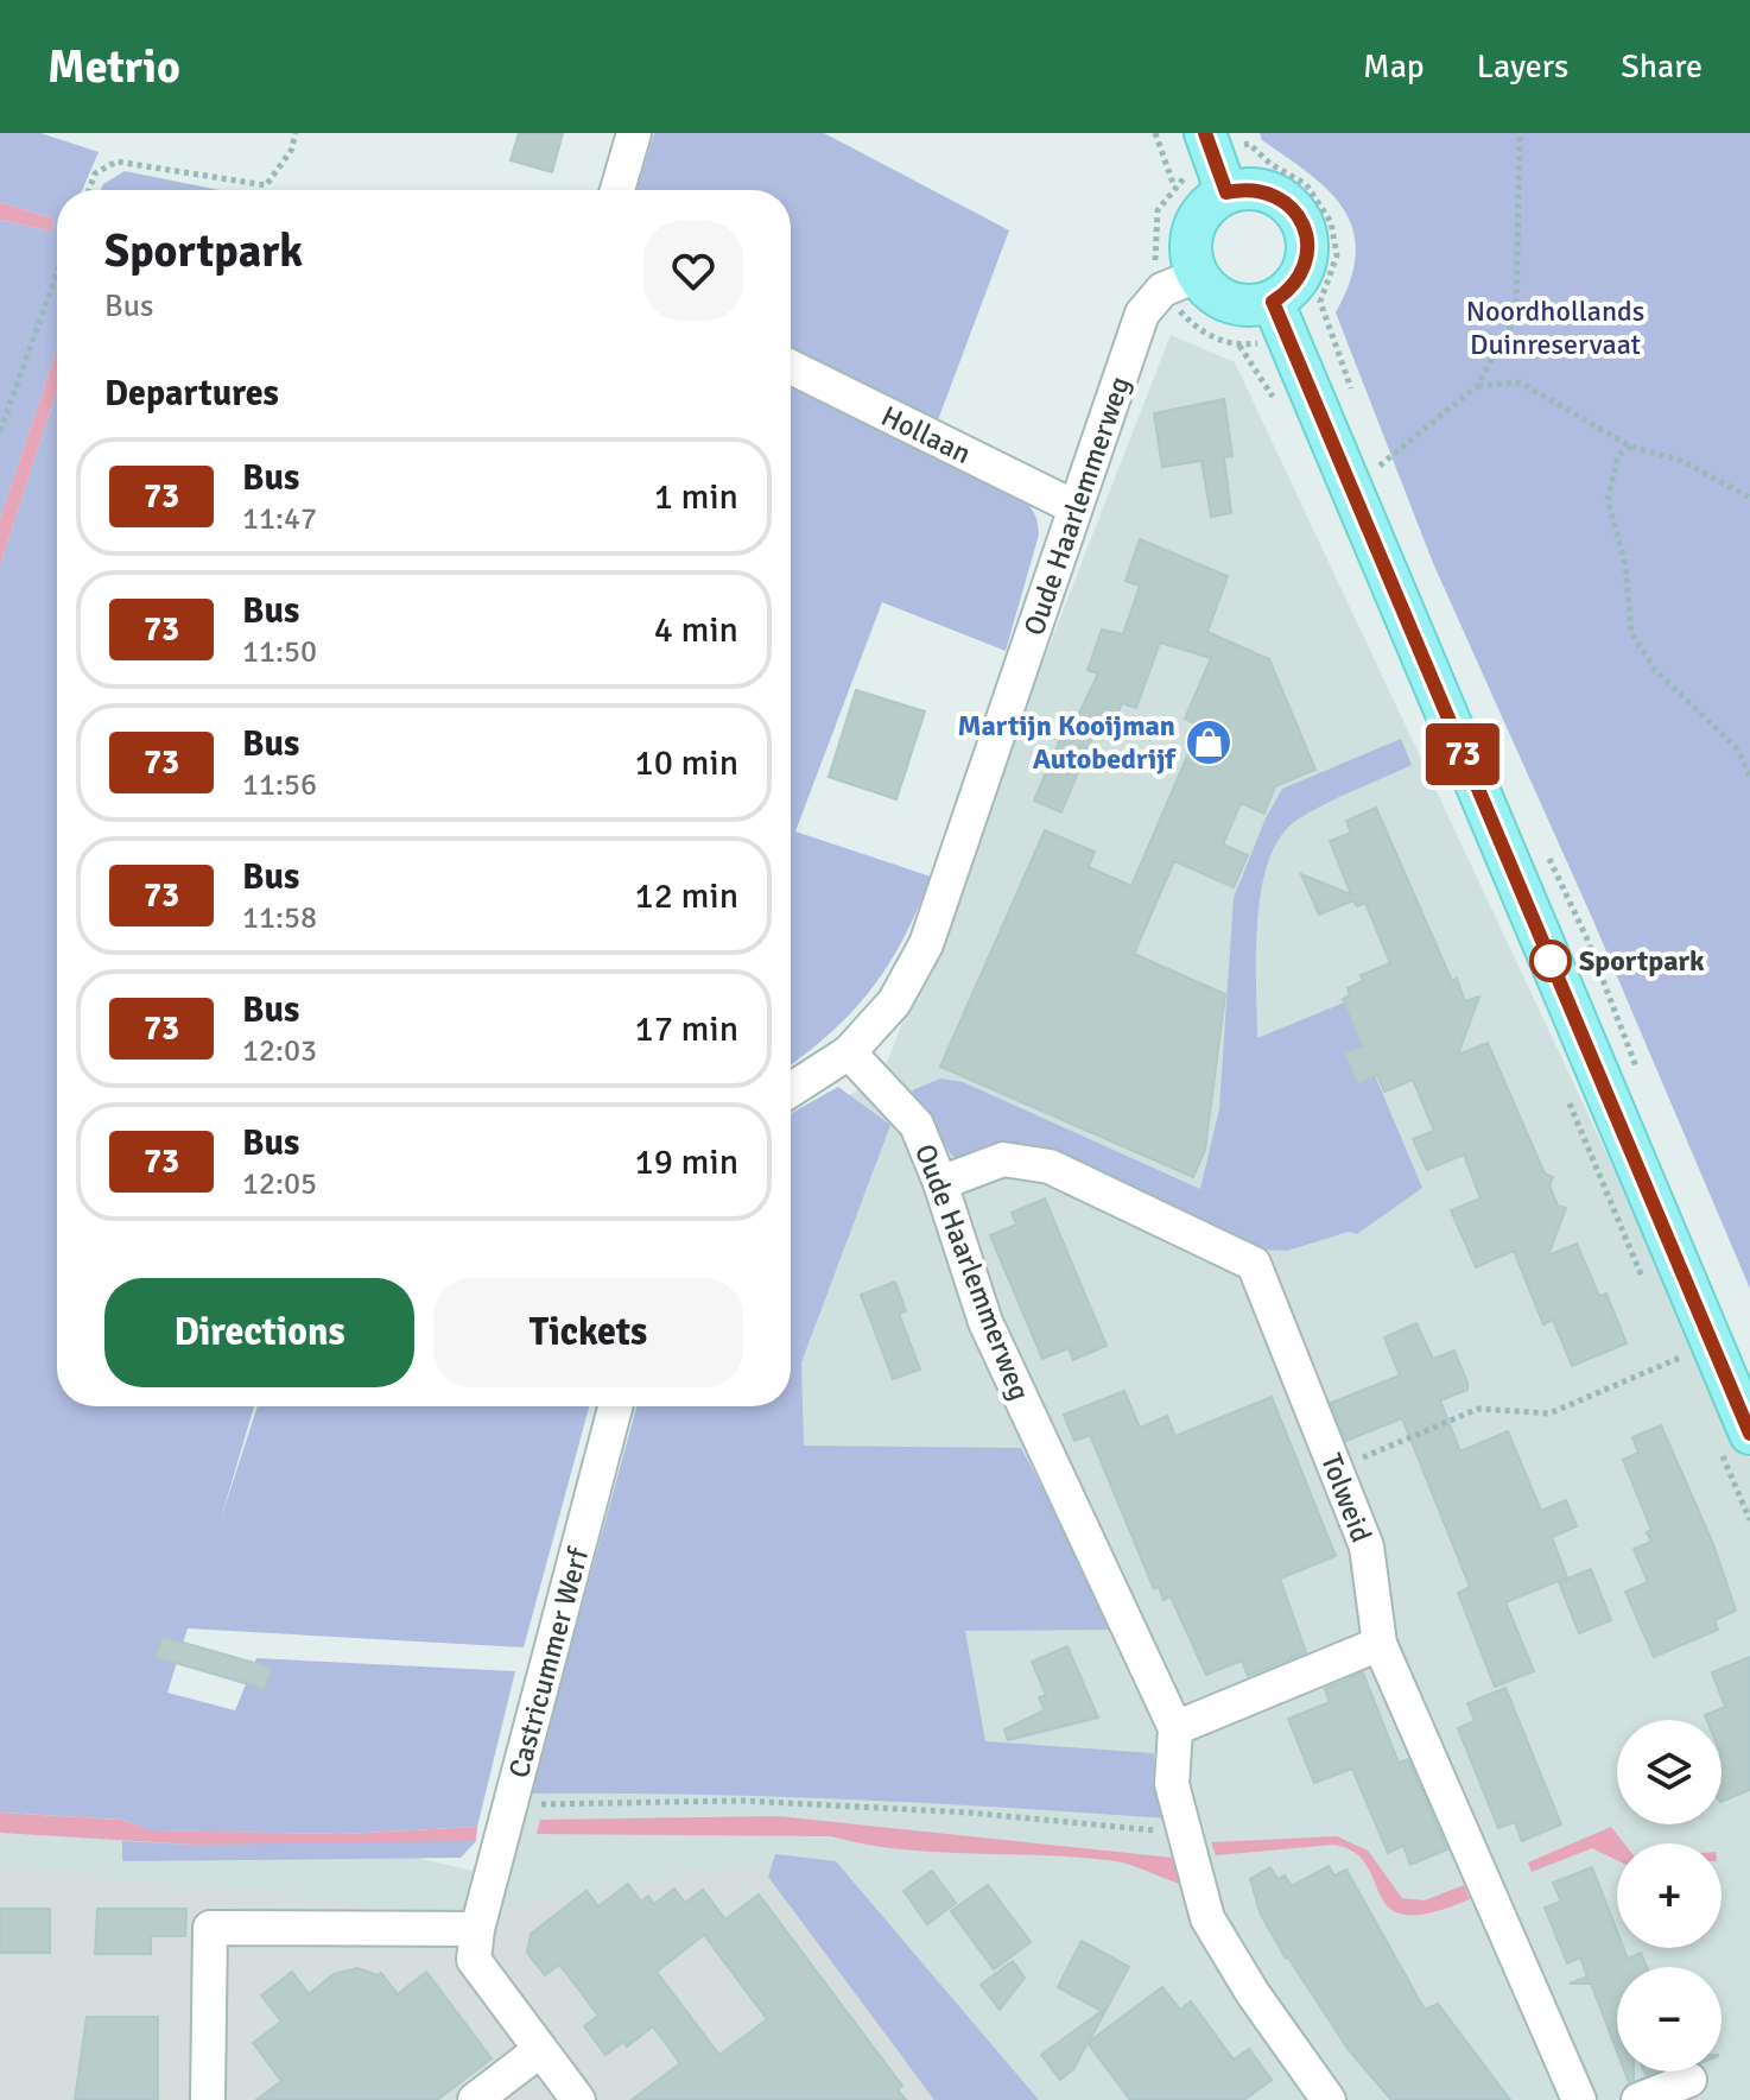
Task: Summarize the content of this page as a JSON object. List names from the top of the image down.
{
  "streets": {
    "street": [
      "Hollaan",
      "Oude Haarlemmerweg",
      "Tolweid",
      "Castricummer Werf"
    ]
  },
  "crossings": [
    ["Hollaan", "Oude Haarlemmerweg"],
    ["Oude Haarlemmerweg", "Tolweid"]
  ],
  "parks": ["Noordhollands Duinreservaat"],
  "places": {
    "shop": ["Martijn Kooijman Autobedrijf"],
    "other": ["Sportpark"]
  },
  "lines": ["bus line 73"],
  "page": {
    "header": "Metrio",
    "nav": ["Map", "Layers", "Share"],
    "on_map": "73",
    "heading": [
      ["Sportpark", "Bus"],
      "Departures"
    ],
    "list": [
      {
        "mark": "73",
        "name": "Bus",
        "note": "11:47",
        "value": "1 min"
      },
      {
        "mark": "73",
        "name": "Bus",
        "note": "11:50",
        "value": "4 min"
      },
      {
        "mark": "73",
        "name": "Bus",
        "note": "11:56",
        "value": "10 min"
      },
      {
        "mark": "73",
        "name": "Bus",
        "note": "11:58",
        "value": "12 min"
      },
      {
        "mark": "73",
        "name": "Bus",
        "note": "12:03",
        "value": "17 min"
      },
      {
        "mark": "73",
        "name": "Bus",
        "note": "12:05",
        "value": "19 min"
      }
    ],
    "buttons": ["Directions", "Tickets"],
    "map_buttons": ["+", "−"]
  }
}
